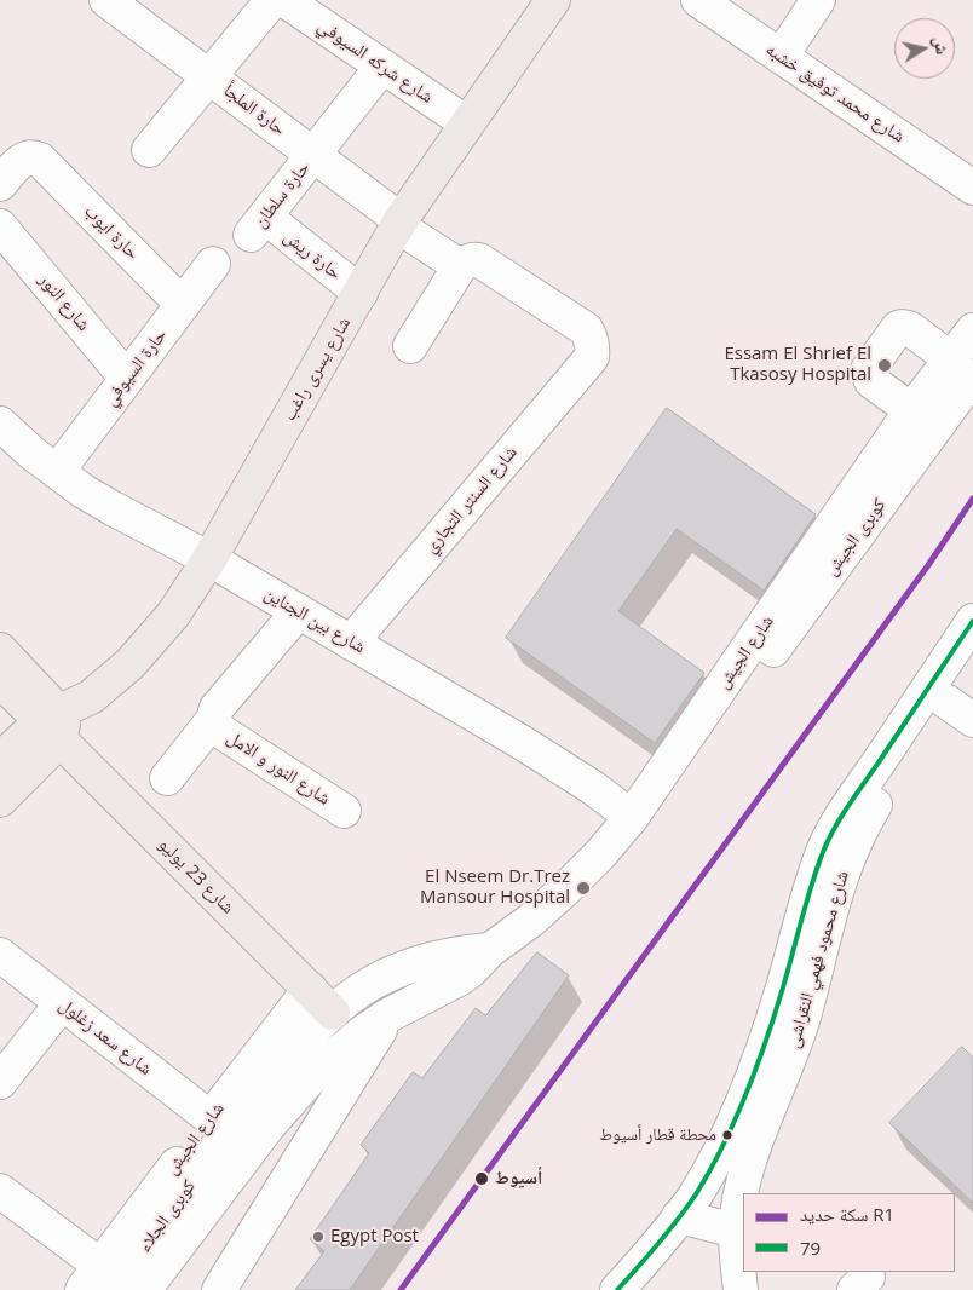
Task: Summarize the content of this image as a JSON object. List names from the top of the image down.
{
  "streets": {
    "main road": ["شارع يسرى راغب", "شارع 23 يوليو"],
    "street": [
      "شارع شركه السيوفي",
      "شارع محمد توفيق خشبه",
      "حارة الملجأ",
      "حارة سلطان",
      "حارة ايوب",
      "حارة ريش",
      "شارع النور",
      "حارة السيوفي",
      "شارع السنتر التجاري",
      "كوبرى الجيش",
      "شارع بين الجناين",
      "شارع الجيش",
      "شارع النور و الامل",
      "شارع محمود فهمي النقراشى",
      "شارع سعد زغلول",
      "كوبرى الجلاء"
    ]
  },
  "crossings": [
    ["شارع شركه السيوفي", "حارة سلطان"],
    ["شارع شركه السيوفي", "شارع يسرى راغب"],
    ["حارة الملجأ", "حارة سلطان"],
    ["حارة الملجأ", "شارع يسرى راغب"],
    ["حارة الملجأ", "شارع السنتر التجاري"],
    ["حارة سلطان", "حارة ريش"],
    ["حارة ايوب", "حارة السيوفي"],
    ["حارة ريش", "شارع يسرى راغب"],
    ["شارع النور", "حارة السيوفي"],
    ["حارة السيوفي", "شارع بين الجناين"],
    ["شارع يسرى راغب", "شارع بين الجناين"],
    ["شارع يسرى راغب", "شارع 23 يوليو"],
    ["شارع السنتر التجاري", "شارع بين الجناين"],
    ["كوبرى الجيش", "شارع الجيش"],
    ["شارع بين الجناين", "شارع الجيش"],
    ["شارع بين الجناين", "شارع النور و الامل"],
    ["شارع الجيش", "شارع 23 يوليو"],
    ["شارع الجيش", "شارع سعد زغلول"],
    ["شارع الجيش", "كوبرى الجلاء"]
  ],
  "places": [
    "Essam El Shrief El Tkasosy Hospital",
    "El Nseem Dr.Trez Mansour Hospital",
    "محطة قطار أسيوط",
    "أسيوط",
    "Egypt Post"
  ],
  "lines": ["rail line R1", "transit line 79"],
  "legend": ["سكة حديد R1", "79"],
  "north": "right"
}
